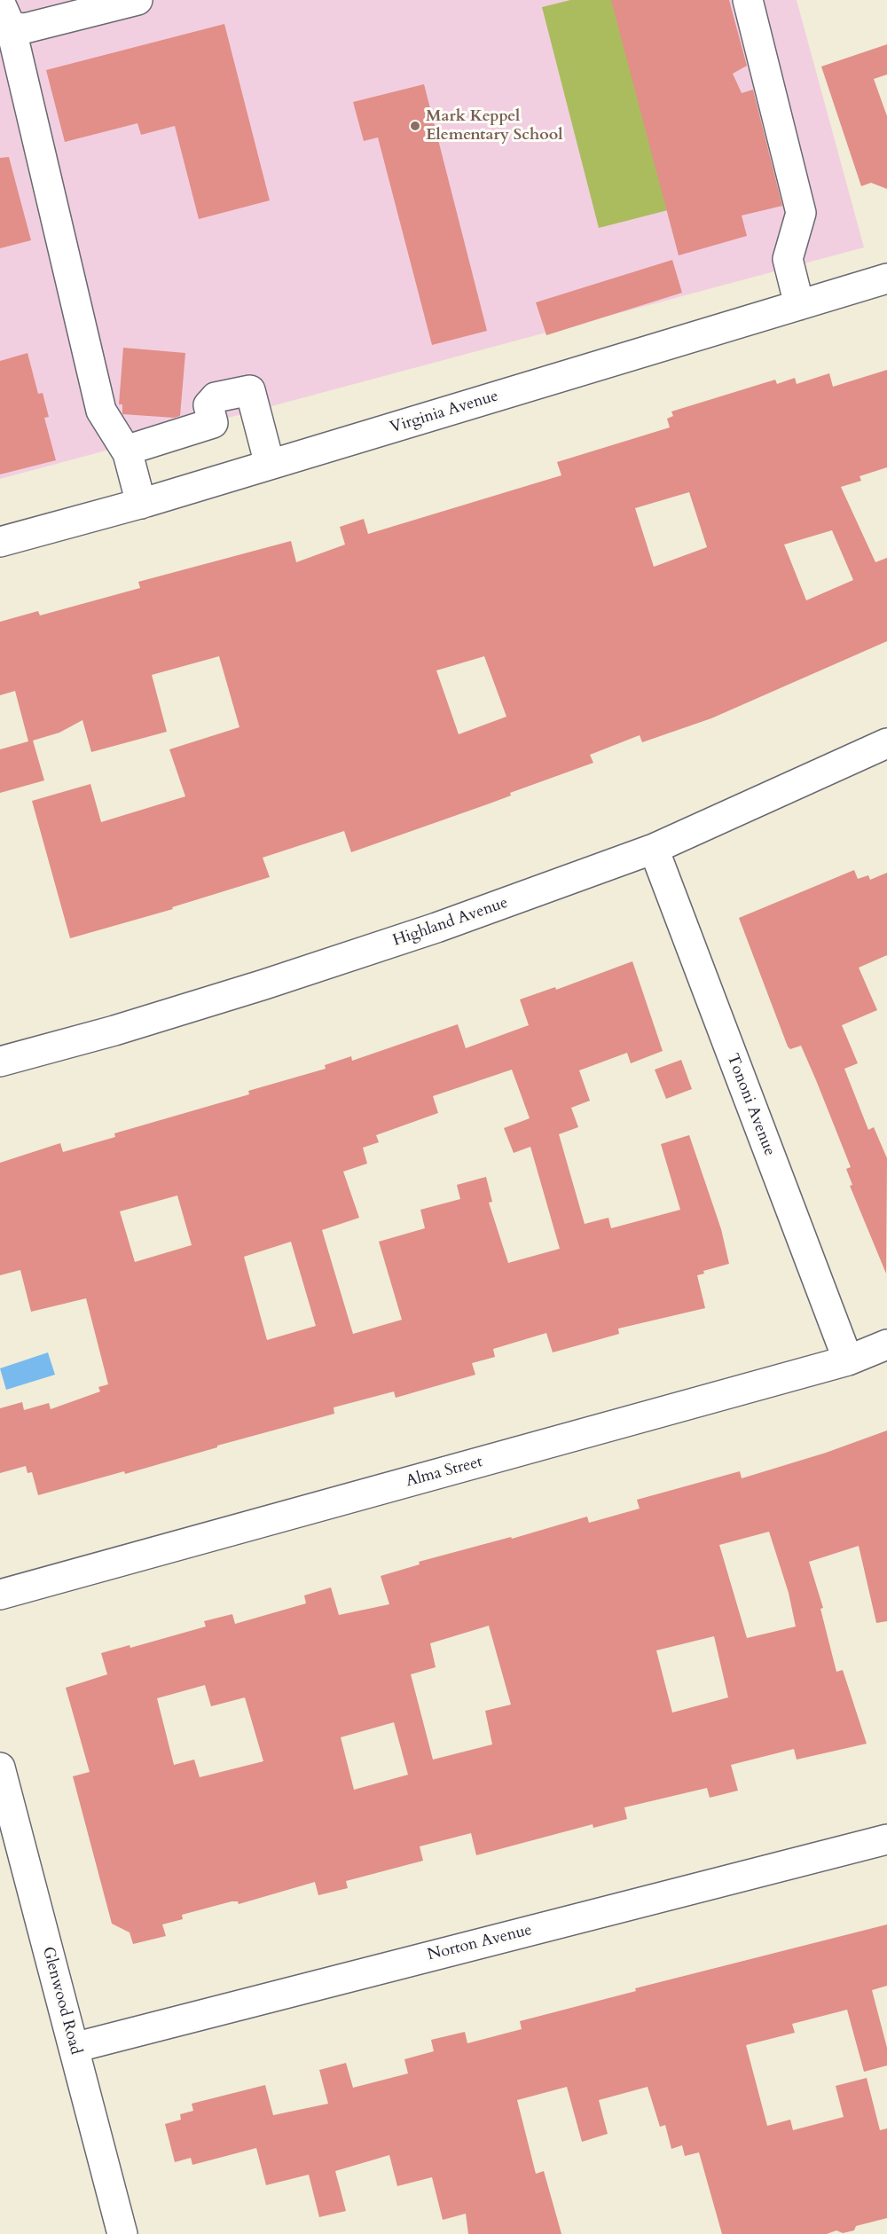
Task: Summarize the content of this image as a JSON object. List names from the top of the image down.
{
  "streets": {
    "street": [
      "Virginia Avenue",
      "Highland Avenue",
      "Tononi Avenue",
      "Alma Street",
      "Norton Avenue",
      "Glenwood Road"
    ]
  },
  "crossings": [
    ["Highland Avenue", "Tononi Avenue"],
    ["Tononi Avenue", "Alma Street"],
    ["Norton Avenue", "Glenwood Road"]
  ],
  "places": ["Mark Keppel Elementary School"]
}
